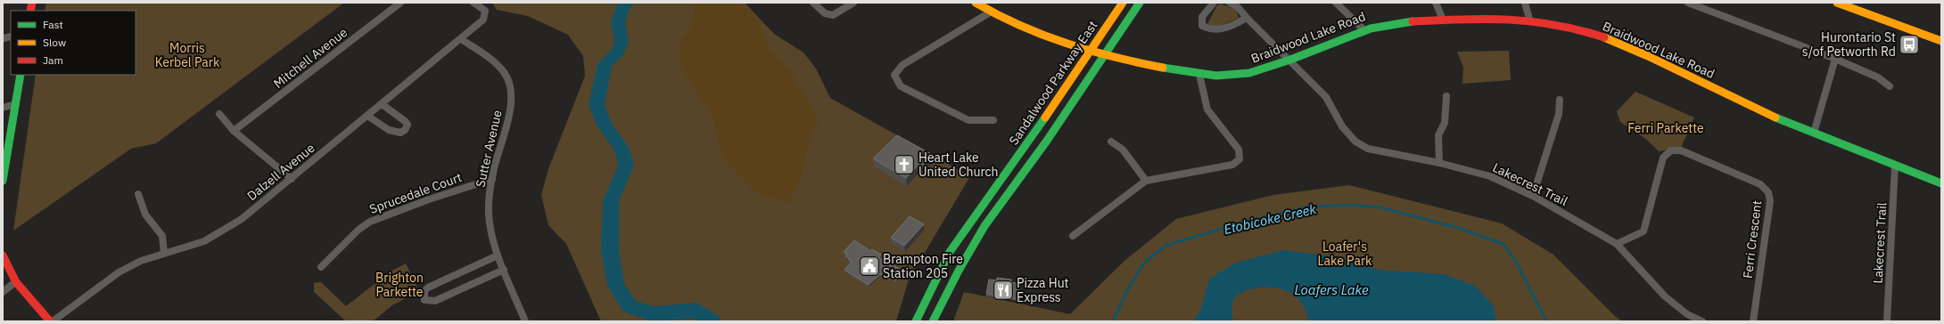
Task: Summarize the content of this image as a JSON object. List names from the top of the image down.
{
  "streets": {
    "street": [
      "Braidwood Lake Road",
      "Mitchell Avenue",
      "Sandalwood Parkway East",
      "Sutter Avenue",
      "Dalzell Avenue",
      "Lakecrest Trail",
      "Sprucedale Court",
      "Ferri Crescent"
    ]
  },
  "crossings": [
    ["Braidwood Lake Road", "Sandalwood Parkway East"],
    ["Braidwood Lake Road", "Lakecrest Trail"],
    ["Sutter Avenue", "Dalzell Avenue"],
    ["Sutter Avenue", "Sprucedale Court"],
    ["Lakecrest Trail", "Ferri Crescent"]
  ],
  "water": ["Etobicoke Creek", "Loafers Lake"],
  "parks": [
    "Morris Kerbel Park",
    "Ferri Parkette",
    "Loafer's Lake Park",
    "Brighton Parkette"
  ],
  "places": {
    "bus stop": ["Hurontario St s/of Petworth Rd"],
    "church": ["Heart Lake United Church"],
    "public building": ["Brampton Fire Station 205"],
    "restaurant": ["Pizza Hut Express"]
  },
  "legend": ["Fast", "Slow", "Jam"]
}
